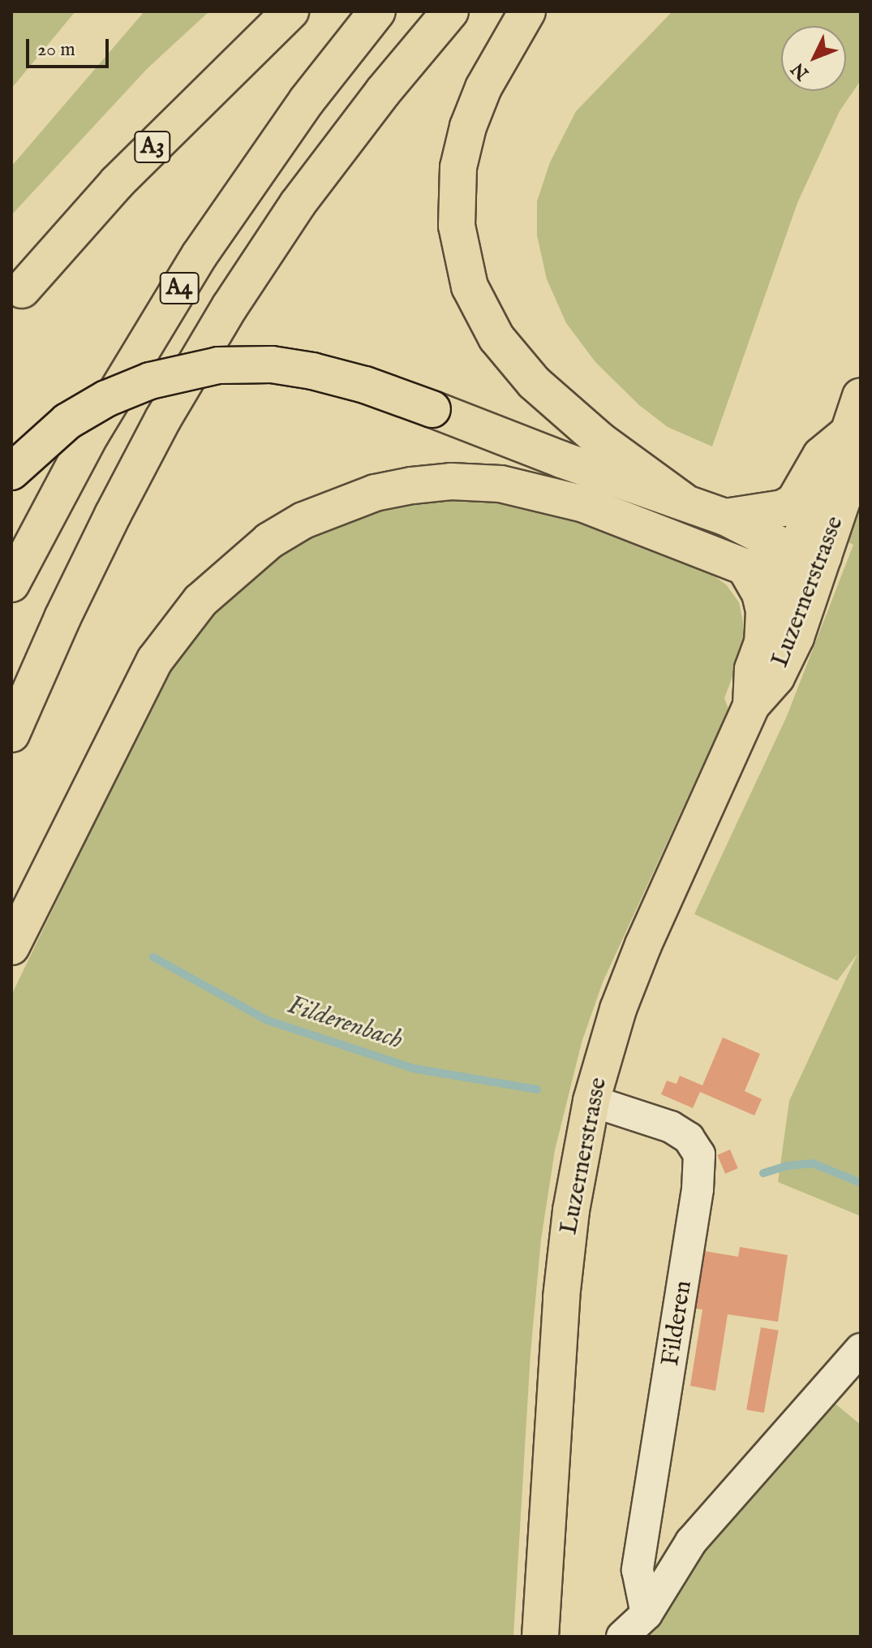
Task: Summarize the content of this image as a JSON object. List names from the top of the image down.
{
  "streets": {
    "main road": ["A3", "A4", "Luzernerstrasse"],
    "street": ["Filderen"]
  },
  "crossings": [
    ["Luzernerstrasse", "Filderen"]
  ],
  "water": ["Filderenbach"],
  "scale_bar": "20 m",
  "north": "bottom left"
}
